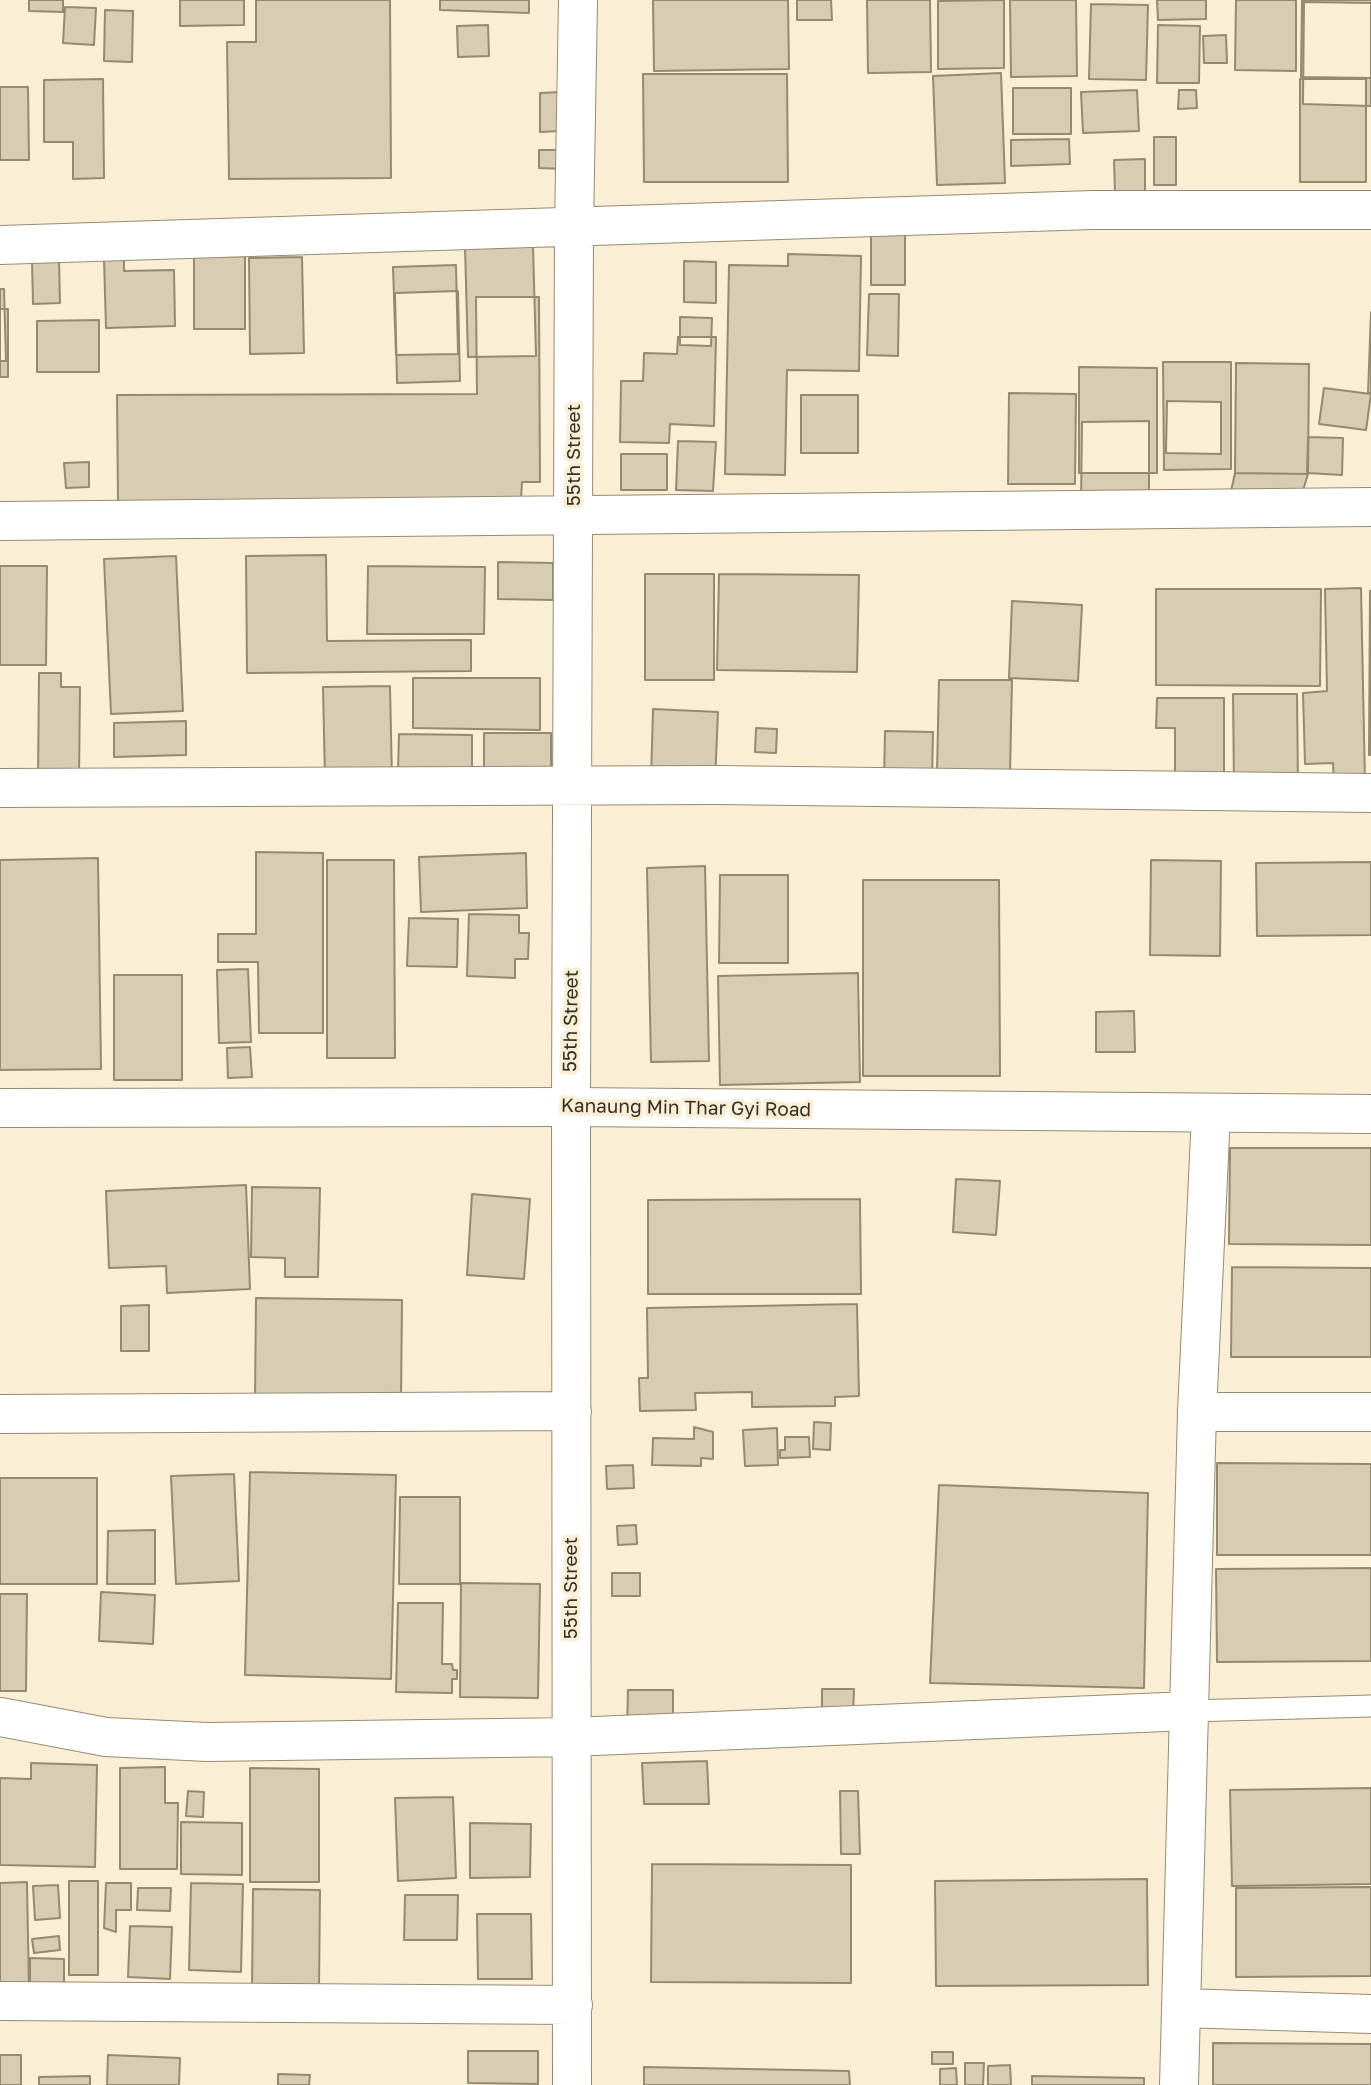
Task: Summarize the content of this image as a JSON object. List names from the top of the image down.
{
  "streets": {
    "street": ["55th Street", "Kanaung Min Thar Gyi Road"]
  },
  "crossings": [
    ["55th Street", "Kanaung Min Thar Gyi Road"]
  ]
}
